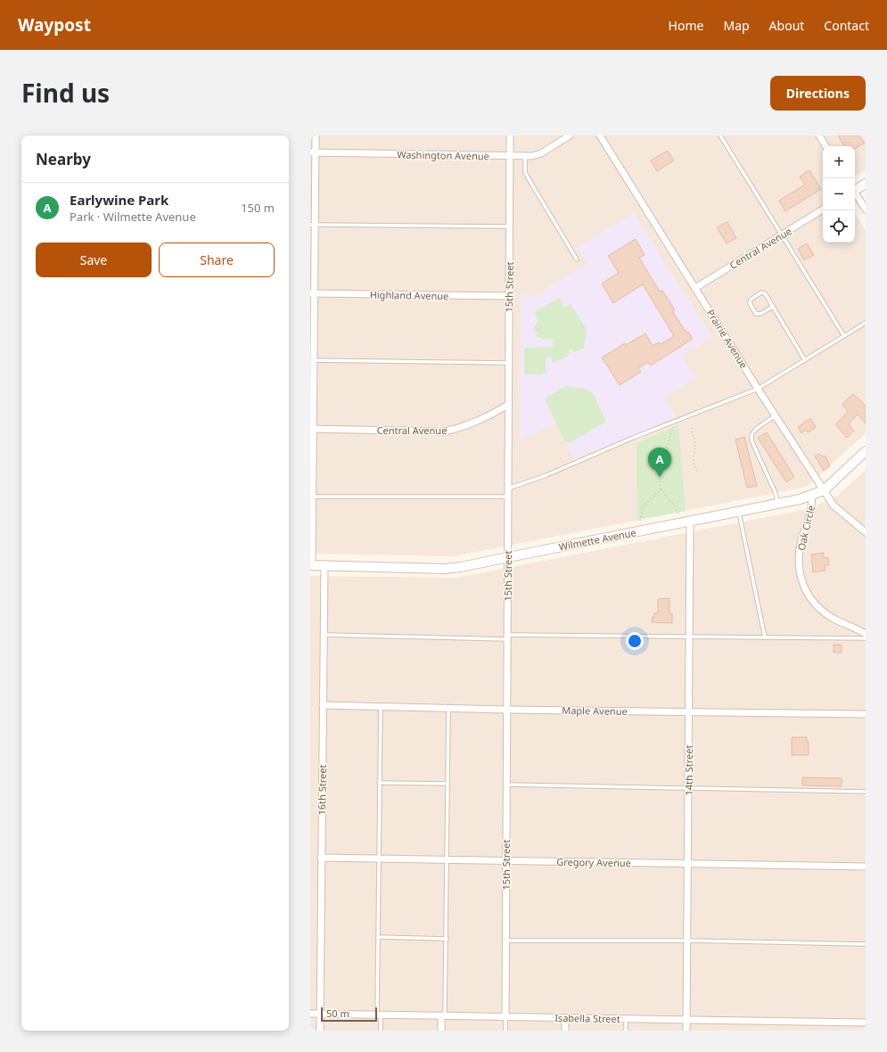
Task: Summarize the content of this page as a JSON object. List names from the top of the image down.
{
  "streets": {
    "street": [
      "Washington Avenue",
      "Central Avenue",
      "15th Street",
      "Highland Avenue",
      "Prairie Avenue",
      "Oak Circle",
      "Wilmette Avenue",
      "Maple Avenue",
      "14th Street",
      "16th Street",
      "Gregory Avenue",
      "Isabella Street"
    ]
  },
  "crossings": [
    ["Washington Avenue", "15th Street"],
    ["Central Avenue", "15th Street"],
    ["Central Avenue", "Prairie Avenue"],
    ["15th Street", "Highland Avenue"],
    ["15th Street", "Wilmette Avenue"],
    ["15th Street", "Maple Avenue"],
    ["15th Street", "Gregory Avenue"],
    ["15th Street", "Isabella Street"],
    ["Prairie Avenue", "Wilmette Avenue"],
    ["Oak Circle", "Wilmette Avenue"],
    ["Wilmette Avenue", "14th Street"],
    ["Wilmette Avenue", "16th Street"],
    ["Maple Avenue", "14th Street"],
    ["Maple Avenue", "16th Street"],
    ["14th Street", "Gregory Avenue"],
    ["14th Street", "Isabella Street"],
    ["16th Street", "Gregory Avenue"],
    ["16th Street", "Isabella Street"]
  ],
  "scale_bar": "50 m",
  "page": {
    "header": "Waypost",
    "nav": [
      "Home",
      "Map",
      "About",
      "Contact"
    ],
    "title": "Find us",
    "buttons": [
      "Directions",
      ["Save", "Share"]
    ],
    "heading": "Nearby",
    "map_buttons": ["+", "−"],
    "list": [
      {
        "mark": "A",
        "name": "Earlywine Park",
        "note": "Park · Wilmette Avenue",
        "value": "150 m"
      }
    ],
    "pins": "A",
    "scale": "50 m"
  }
}
